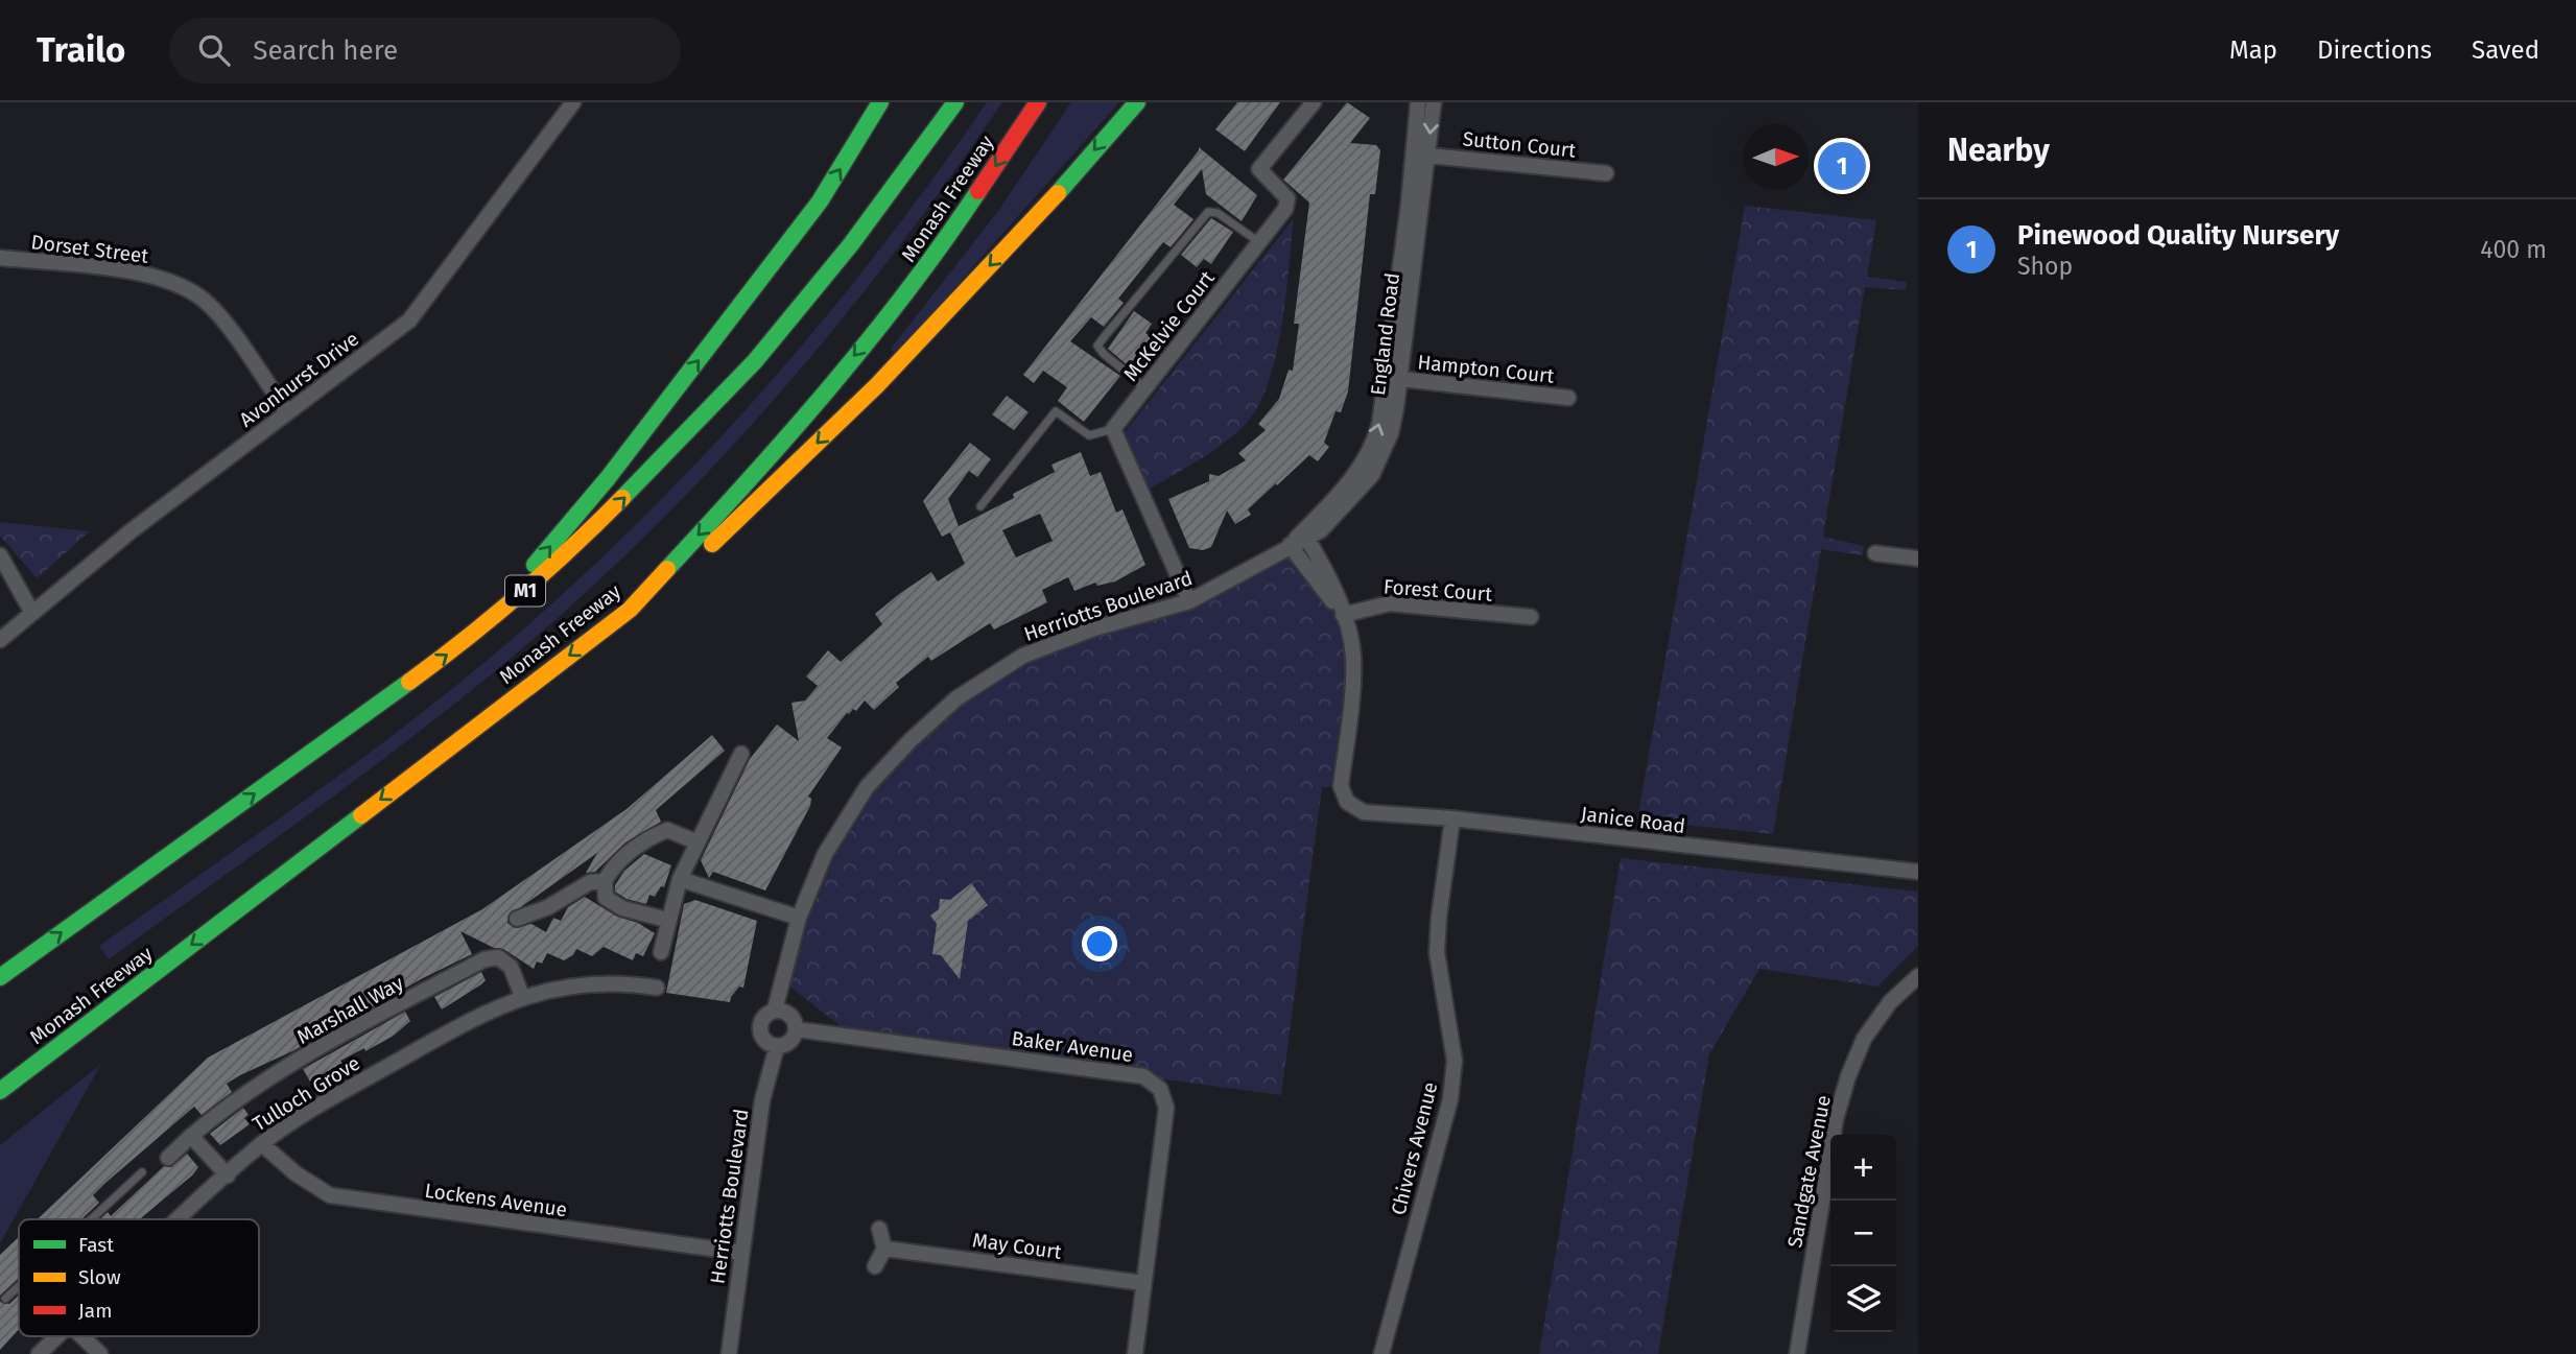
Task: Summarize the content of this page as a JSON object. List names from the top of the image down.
{
  "streets": {
    "highway": ["Monash Freeway", "M1"],
    "street": [
      "Sutton Court",
      "Dorset Street",
      "McKelvie Court",
      "England Road",
      "Hampton Court",
      "Avonhurst Drive",
      "Forest Court",
      "Herriotts Boulevard",
      "Janice Road",
      "Marshall Way",
      "Baker Avenue",
      "Tulloch Grove",
      "Chivers Avenue",
      "Sandgate Avenue",
      "Lockens Avenue",
      "May Court"
    ]
  },
  "crossings": [
    ["Sutton Court", "England Road"],
    ["Dorset Street", "Avonhurst Drive"],
    ["England Road", "Hampton Court"],
    ["England Road", "Herriotts Boulevard"],
    ["Forest Court", "Janice Road"],
    ["Herriotts Boulevard", "Baker Avenue"],
    ["Herriotts Boulevard", "Lockens Avenue"],
    ["Janice Road", "Chivers Avenue"],
    ["Marshall Way", "Tulloch Grove"],
    ["Baker Avenue", "May Court"],
    ["Tulloch Grove", "Lockens Avenue"]
  ],
  "legend": ["Fast", "Slow", "Jam"],
  "north": "right",
  "page": {
    "header": "Trailo",
    "search": "Search here",
    "nav": ["Map", "Directions", "Saved"],
    "heading": "Nearby",
    "pins": "1",
    "list": [
      {
        "mark": "1",
        "name": "Pinewood Quality Nursery",
        "note": "Shop",
        "value": "400 m"
      }
    ],
    "map_buttons": ["+", "−"]
  }
}
